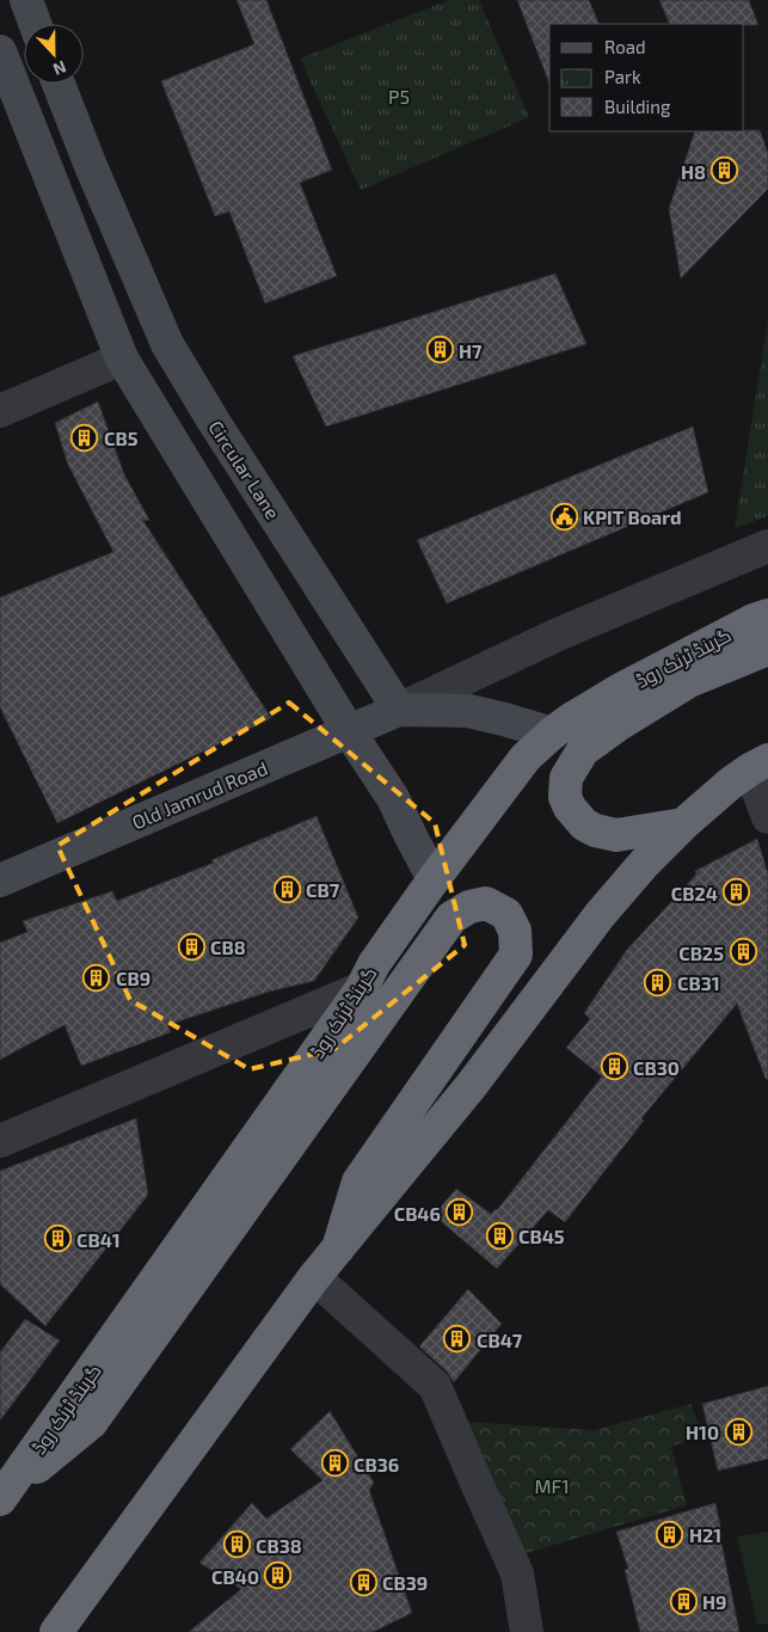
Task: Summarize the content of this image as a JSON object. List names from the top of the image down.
{
  "streets": {
    "highway": ["گرینڈ ٹرنک روڈ"],
    "street": ["Circular Lane", "Old Jamrud Road"]
  },
  "crossings": [
    ["Circular Lane", "Old Jamrud Road"]
  ],
  "parks": ["P5", "MF1"],
  "places": {
    "building": [
      "H8",
      "H7",
      "CB5",
      "CB7",
      "CB24",
      "CB8",
      "CB25",
      "CB9",
      "CB31",
      "CB30",
      "CB46",
      "CB45",
      "CB41",
      "CB47",
      "H10",
      "CB36",
      "H21",
      "CB38",
      "CB40",
      "CB39",
      "H9"
    ],
    "public building": ["KPIT Board"]
  },
  "legend": ["Road", "Park", "Building"],
  "north": "bottom"
}
